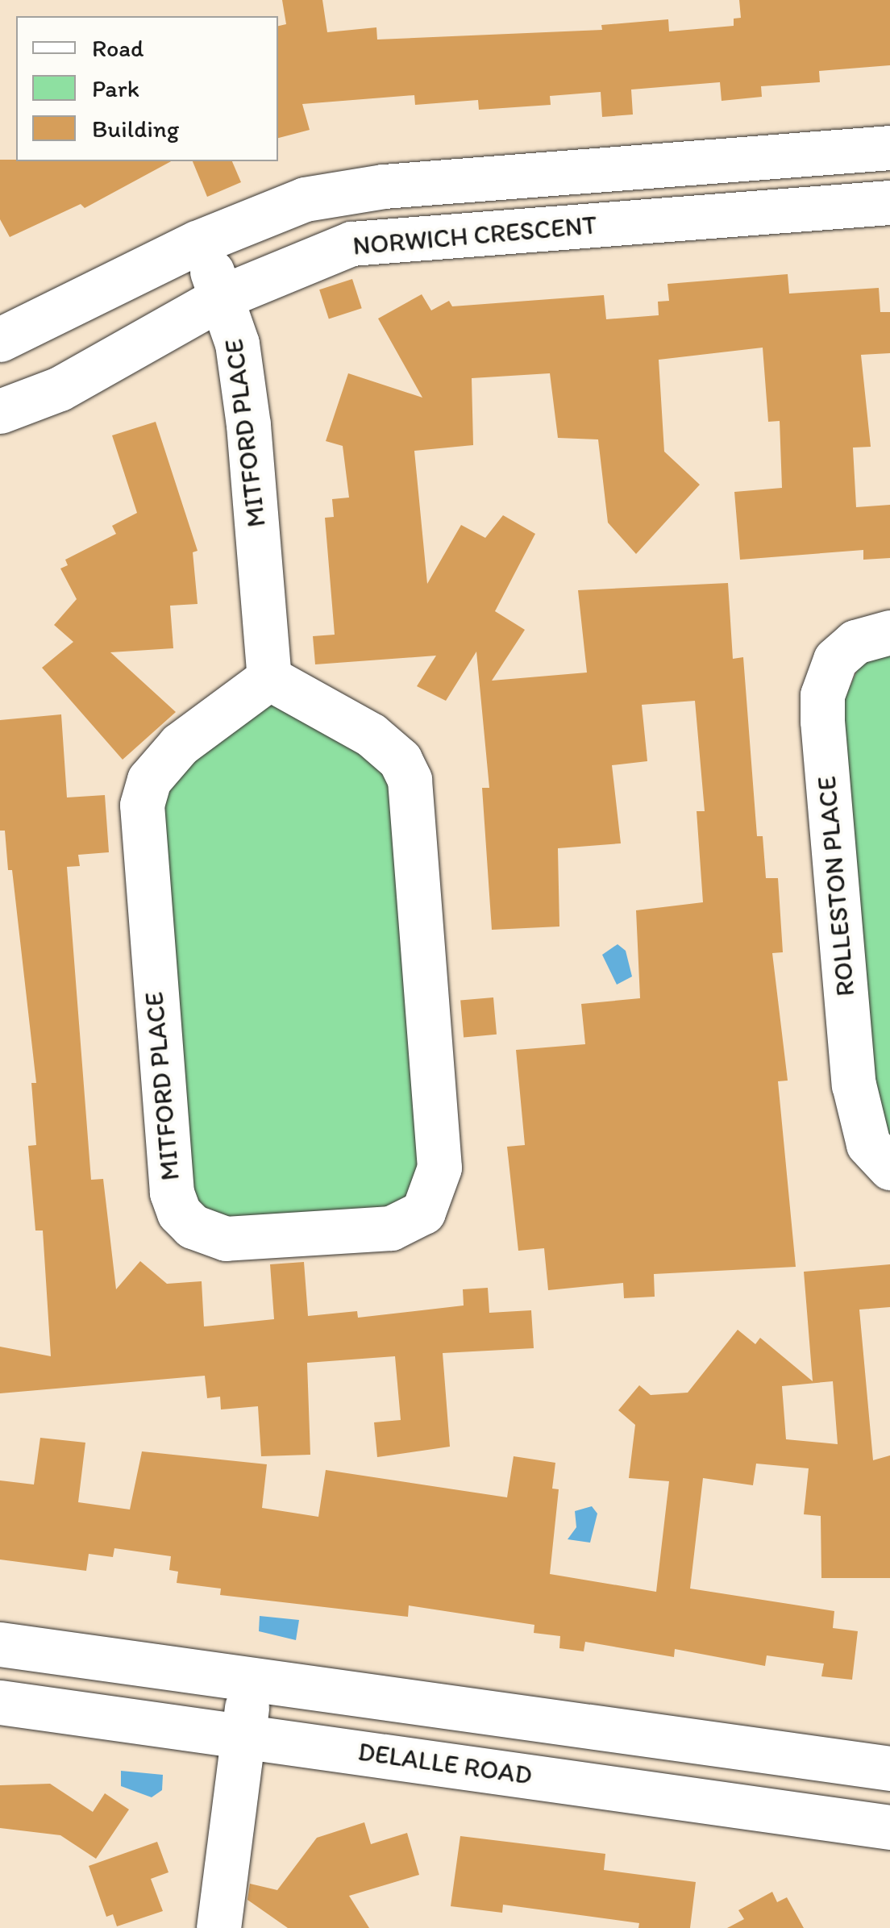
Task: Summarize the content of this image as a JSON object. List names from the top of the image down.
{
  "streets": {
    "street": [
      "NORWICH CRESCENT",
      "MITFORD PLACE",
      "ROLLESTON PLACE",
      "DELALLE ROAD"
    ]
  },
  "crossings": [
    ["NORWICH CRESCENT", "MITFORD PLACE"]
  ],
  "legend": ["Road", "Park", "Building"]
}
